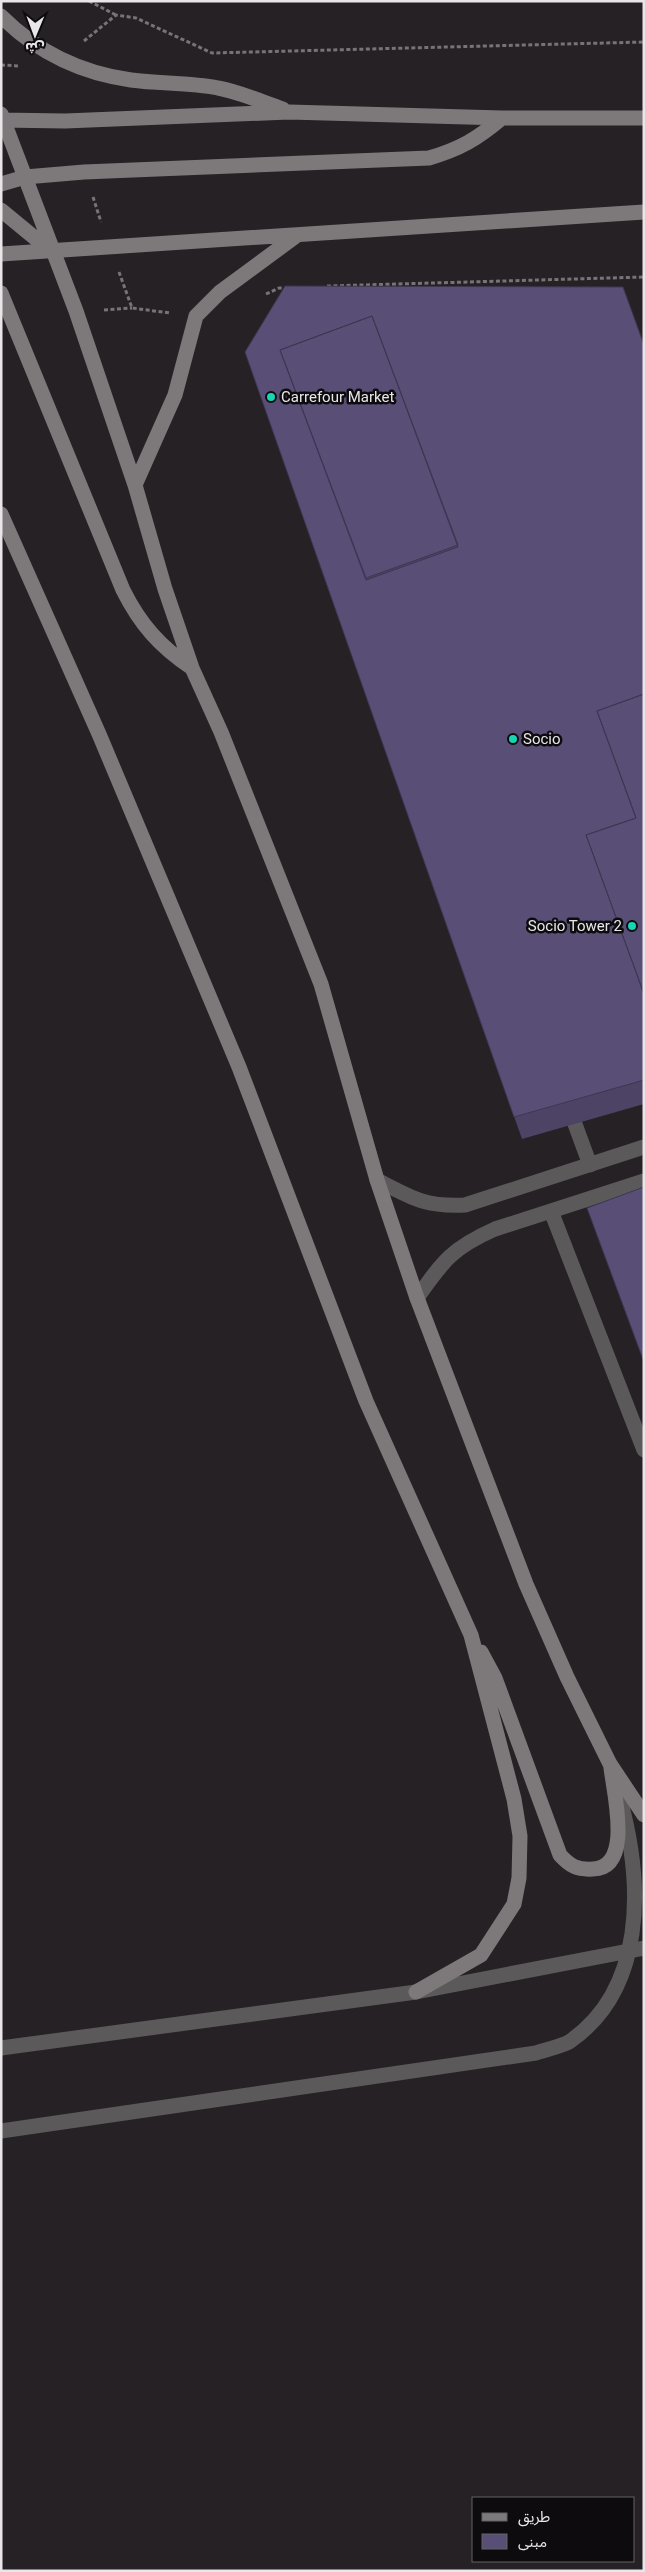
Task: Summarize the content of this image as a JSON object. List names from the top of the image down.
{
  "places": ["Carrefour Market", "Socio", "Socio Tower 2"],
  "legend": ["طريق", "مبنى"],
  "north": "bottom"
}
